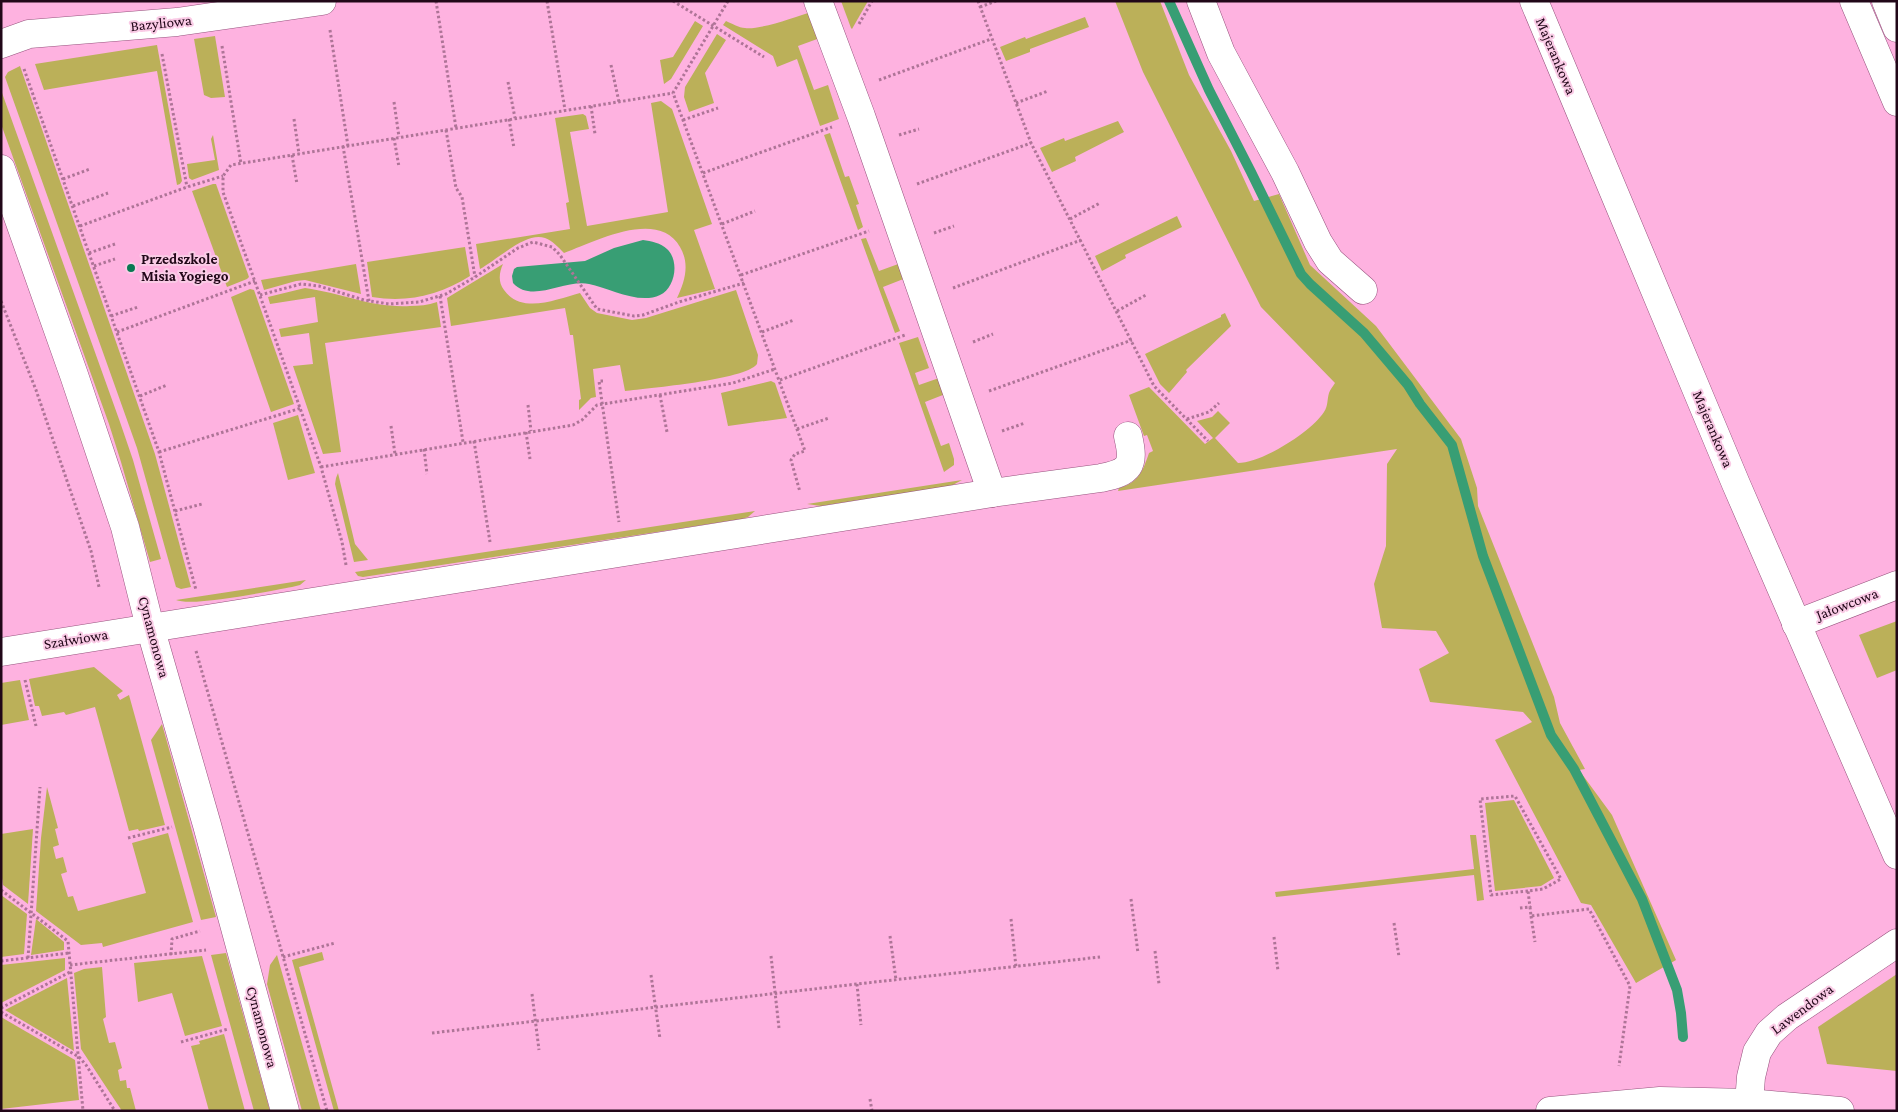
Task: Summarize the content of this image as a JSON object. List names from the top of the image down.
{
  "streets": {
    "street": [
      "Bazyliowa",
      "Majerankowa",
      "Jałowcowa",
      "Cynamonowa",
      "Szałwiowa",
      "Lawendowa"
    ]
  },
  "crossings": [
    ["Majerankowa", "Jałowcowa"],
    ["Cynamonowa", "Szałwiowa"]
  ],
  "places": ["Przedszkole Misia Yogiego"]
}
